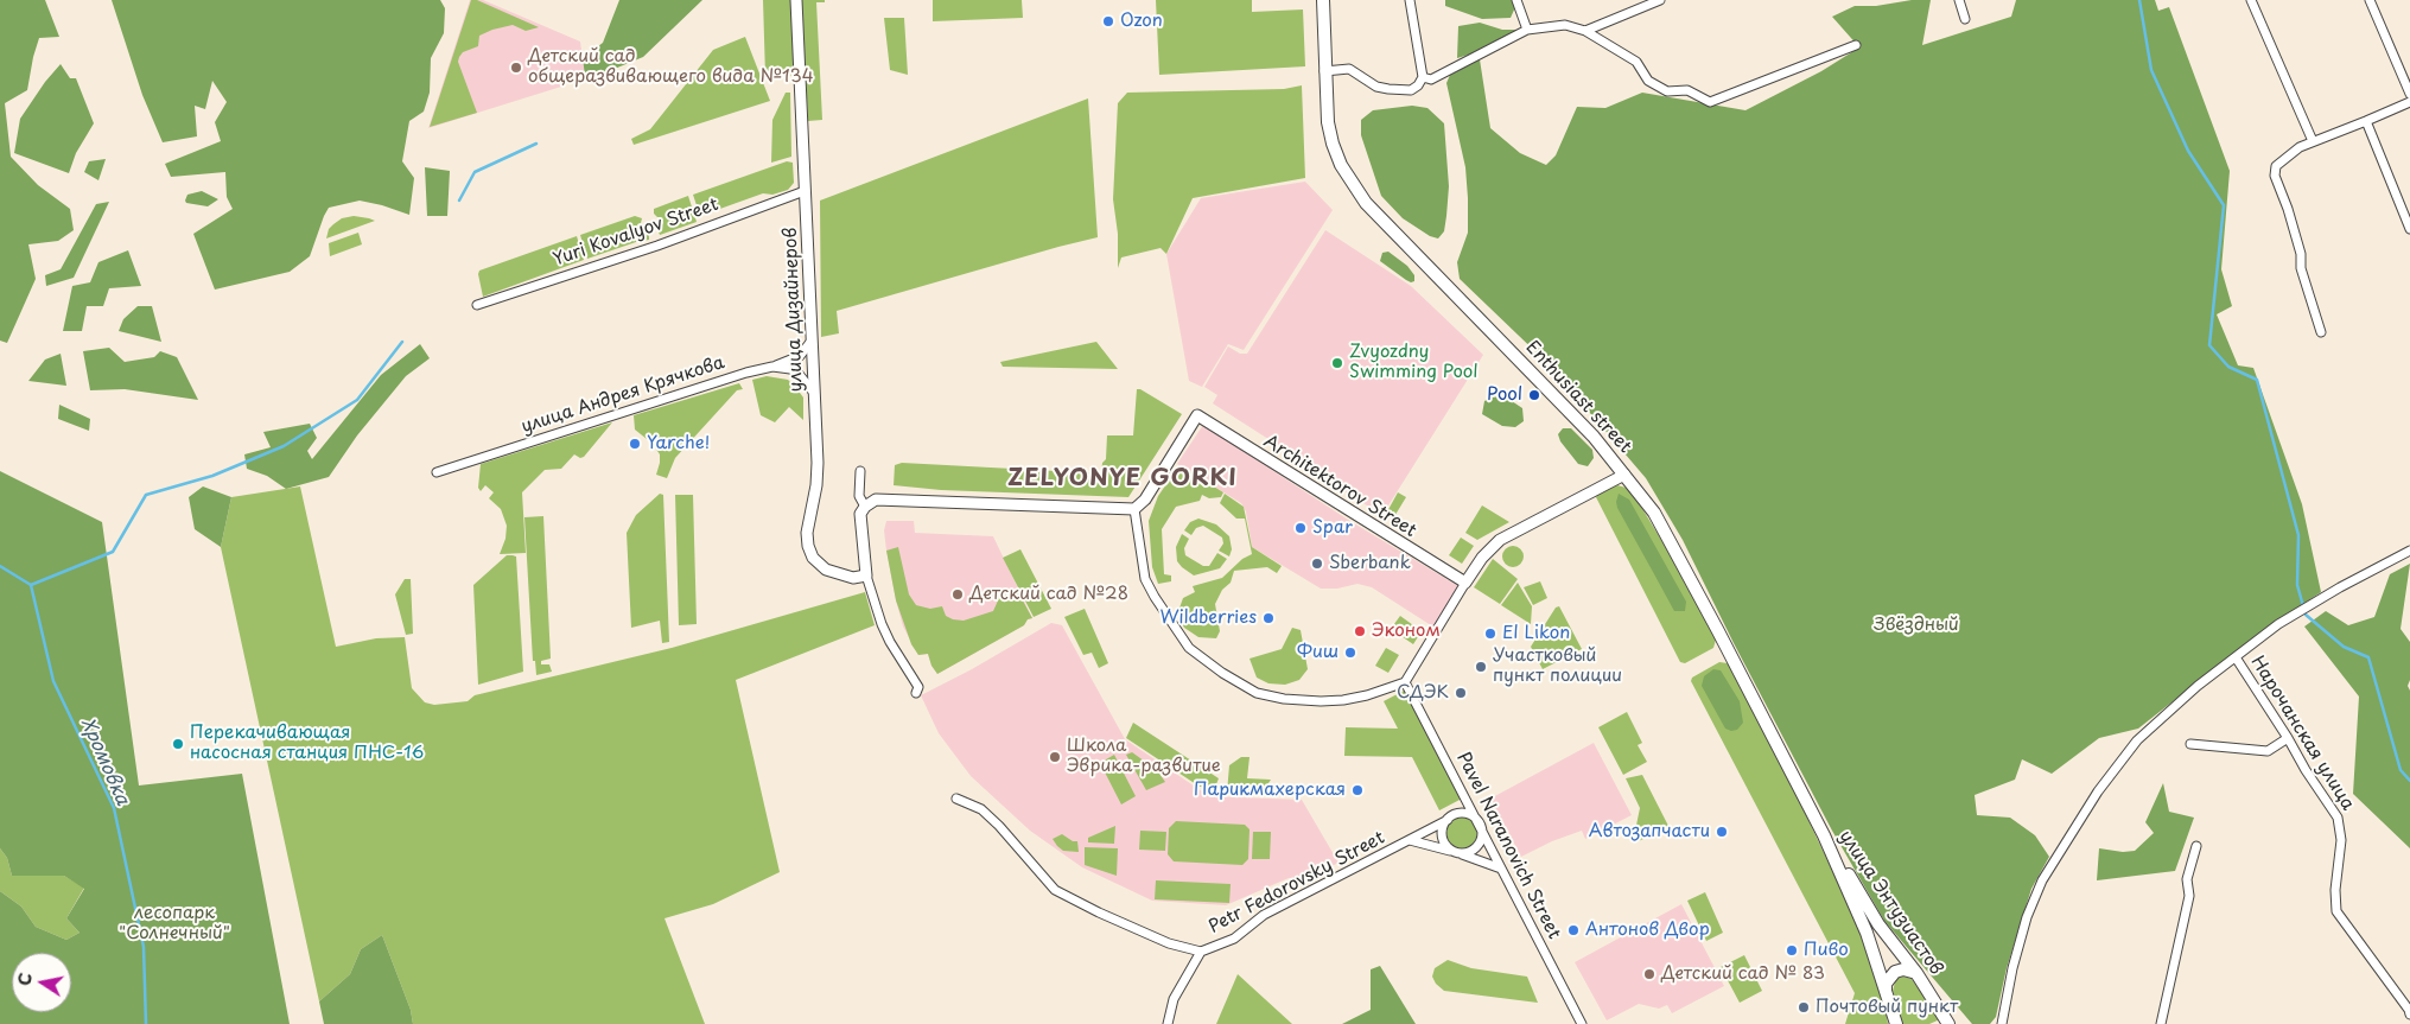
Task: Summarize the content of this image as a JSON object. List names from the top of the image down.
{
  "streets": {
    "main road": ["Enthusiast street", "улица Энтузиастов"],
    "street": [
      "Yuri Kovalyov Street",
      "улица Дизайнеров",
      "улица Андрея Крячкова",
      "Architektorov Street",
      "Нарочанская улица",
      "Pavel Naranovich Street",
      "Petr Fedorovsky Street"
    ]
  },
  "crossings": [
    ["Yuri Kovalyov Street", "улица Дизайнеров"],
    ["улица Дизайнеров", "улица Андрея Крячкова"],
    ["Enthusiast street", "улица Энтузиастов"],
    ["Pavel Naranovich Street", "Petr Fedorovsky Street"]
  ],
  "districts": ["ZELYONYE GORKI"],
  "water": ["Хромовка"],
  "parks": ["Звёздный", "лесопарк \"Солнечный\""],
  "places": [
    "Ozon",
    "Детский сад общеразвивающего вида №134",
    "Zvyozdny Swimming Pool",
    "Pool",
    "Yarche!",
    "Spar",
    "Sberbank",
    "Детский сад №28",
    "Wildberries",
    "Эконом",
    "El Likon",
    "Фиш",
    "Участковый пункт полиции",
    "СДЭК",
    "Перекачивающая насосная станция ПНС-16",
    "Школа Эврика-развитие",
    "Парикмахерская",
    "Автозапчасти",
    "Антонов Двор",
    "Пиво",
    "Детский сад № 83",
    "Почтовый пункт"
  ],
  "north": "left"
}
